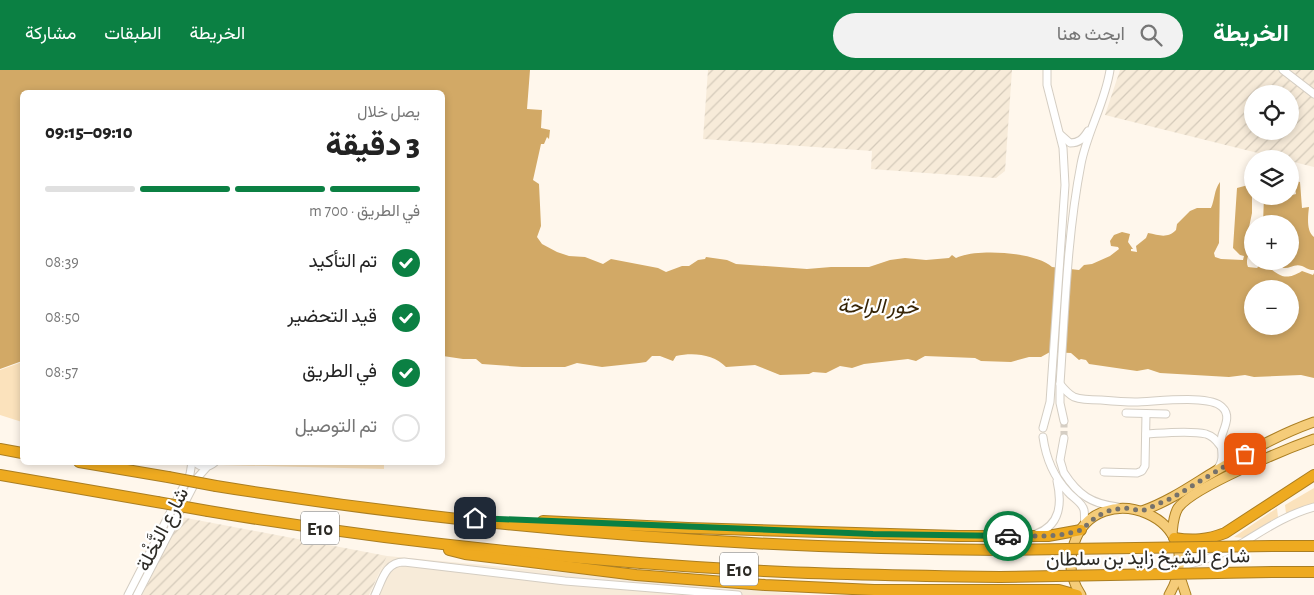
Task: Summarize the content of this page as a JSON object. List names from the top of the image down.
{
  "streets": {
    "highway": ["E10", "شارع الشيخ زايد بن سلطان"],
    "street": ["شارع النَّخْلة"]
  },
  "water": ["خور الراحة"],
  "page": {
    "header": "الخريطة",
    "search": "ابحث هنا",
    "nav": ["الخريطة", "الطبقات", "مشاركة"],
    "map_buttons": ["+", "−"],
    "heading": ["3 دقيقة", "يصل خلال", "09:10–09:15"],
    "bar": "في الطريق · 700 m",
    "list": [
      ["تم التأكيد", "08:39"],
      ["قيد التحضير", "08:50"],
      ["في الطريق", "08:57"],
      "تم التوصيل"
    ]
  }
}
